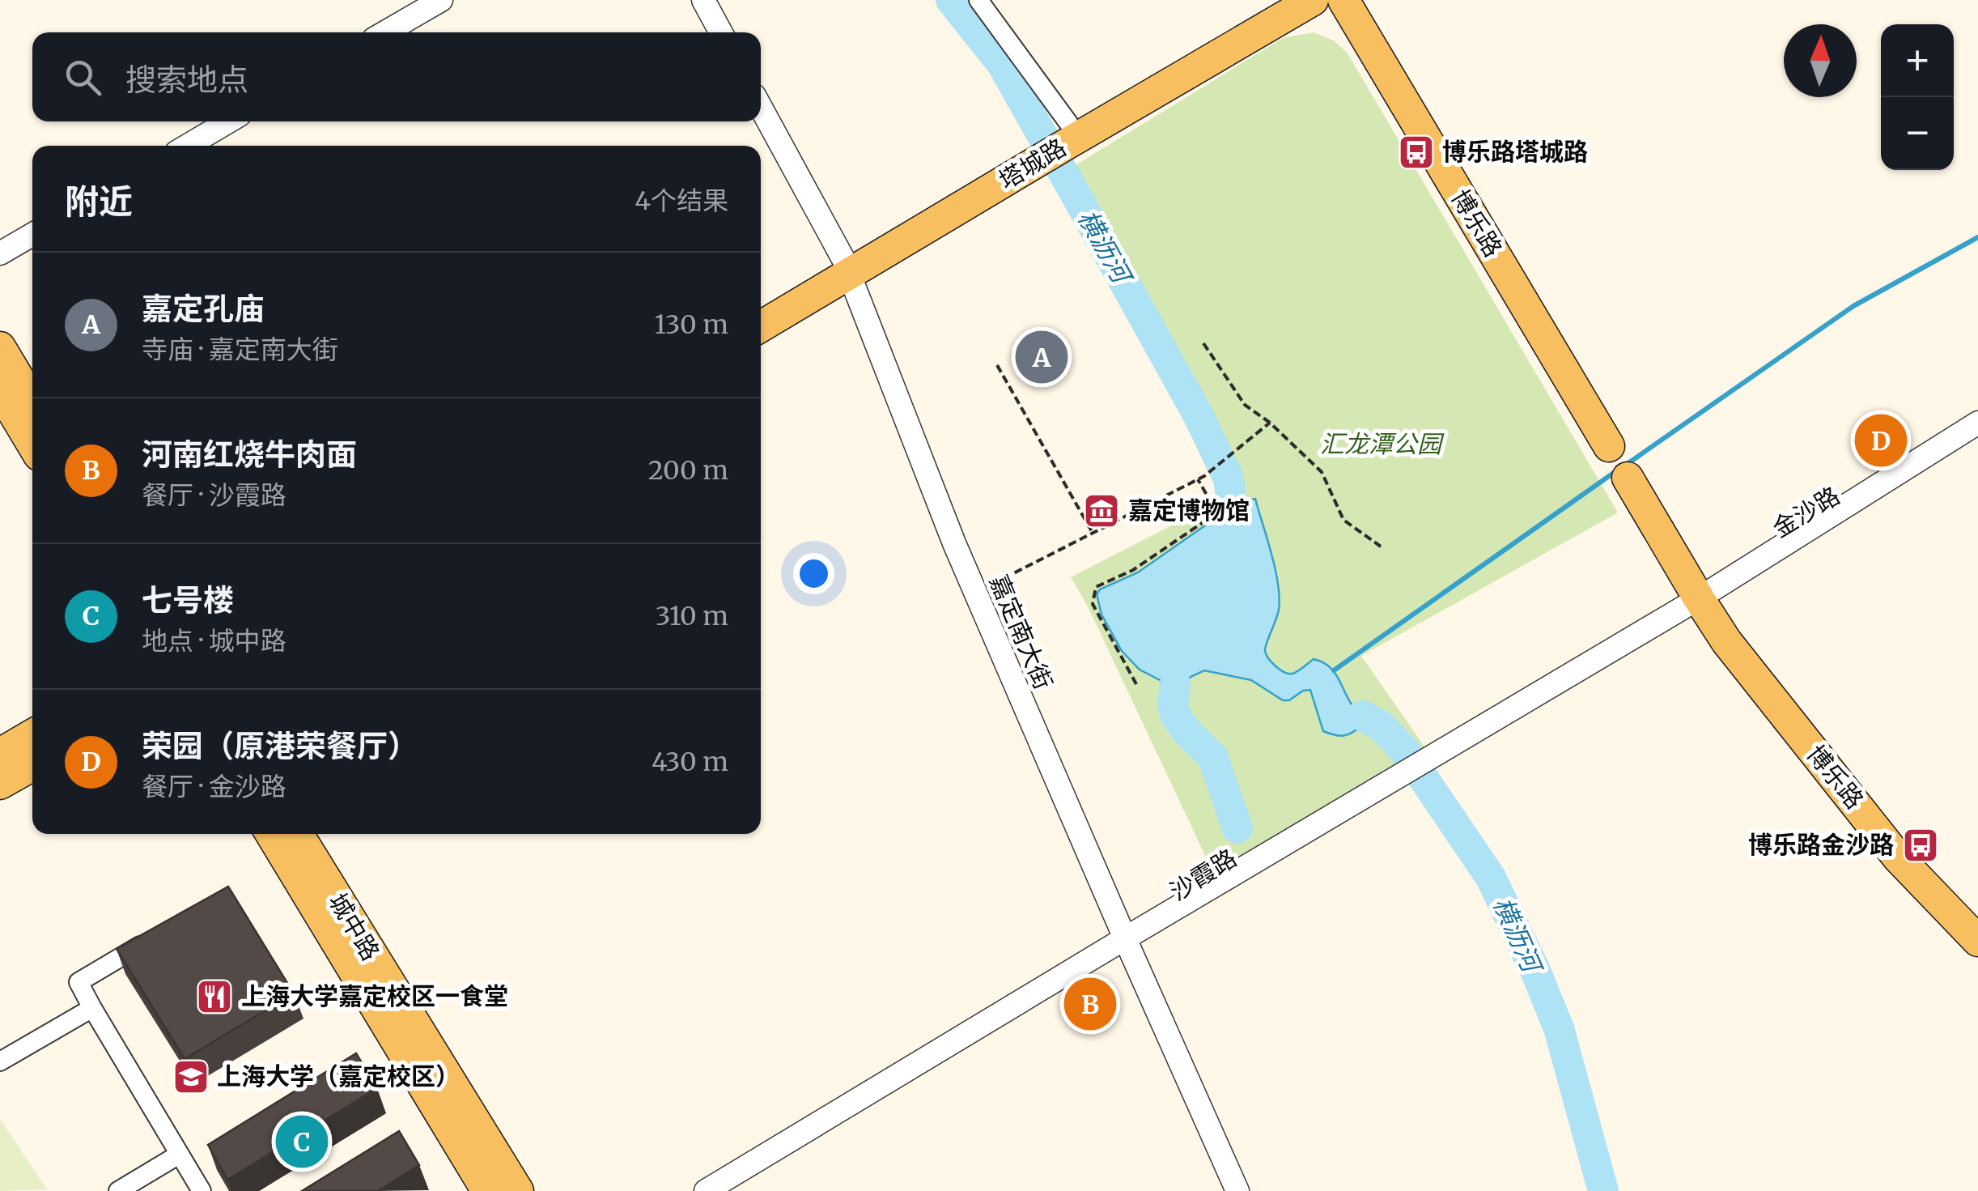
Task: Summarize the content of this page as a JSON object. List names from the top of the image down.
{
  "streets": {
    "main road": ["塔城路", "博乐路", "城中路"],
    "street": ["金沙路", "嘉定南大街", "沙霞路"]
  },
  "crossings": [
    ["塔城路", "嘉定南大街"],
    ["博乐路", "金沙路"],
    ["博乐路", "沙霞路"],
    ["金沙路", "沙霞路"],
    ["嘉定南大街", "沙霞路"]
  ],
  "water": ["横沥河"],
  "parks": ["汇龙潭公园"],
  "places": {
    "bus stop": ["博乐路塔城路", "博乐路金沙路"],
    "museum": ["嘉定博物馆"],
    "restaurant": ["上海大学嘉定校区一食堂"],
    "school or university": ["上海大学（嘉定校区）"]
  },
  "north": "top",
  "page": {
    "map_buttons": ["+", "−"],
    "search": "搜索地点",
    "heading": ["附近", "4个结果"],
    "list": [
      {
        "mark": "A",
        "name": "嘉定孔庙",
        "note": "寺庙 · 嘉定南大街",
        "value": "130 m"
      },
      {
        "mark": "B",
        "name": "河南红烧牛肉面",
        "note": "餐厅 · 沙霞路",
        "value": "200 m"
      },
      {
        "mark": "C",
        "name": "七号楼",
        "note": "地点 · 城中路",
        "value": "310 m"
      },
      {
        "mark": "D",
        "name": "荣园（原港荣餐厅）",
        "note": "餐厅 · 金沙路",
        "value": "430 m"
      }
    ],
    "pins": [
      "A",
      "D",
      "B",
      "C"
    ]
  }
}
